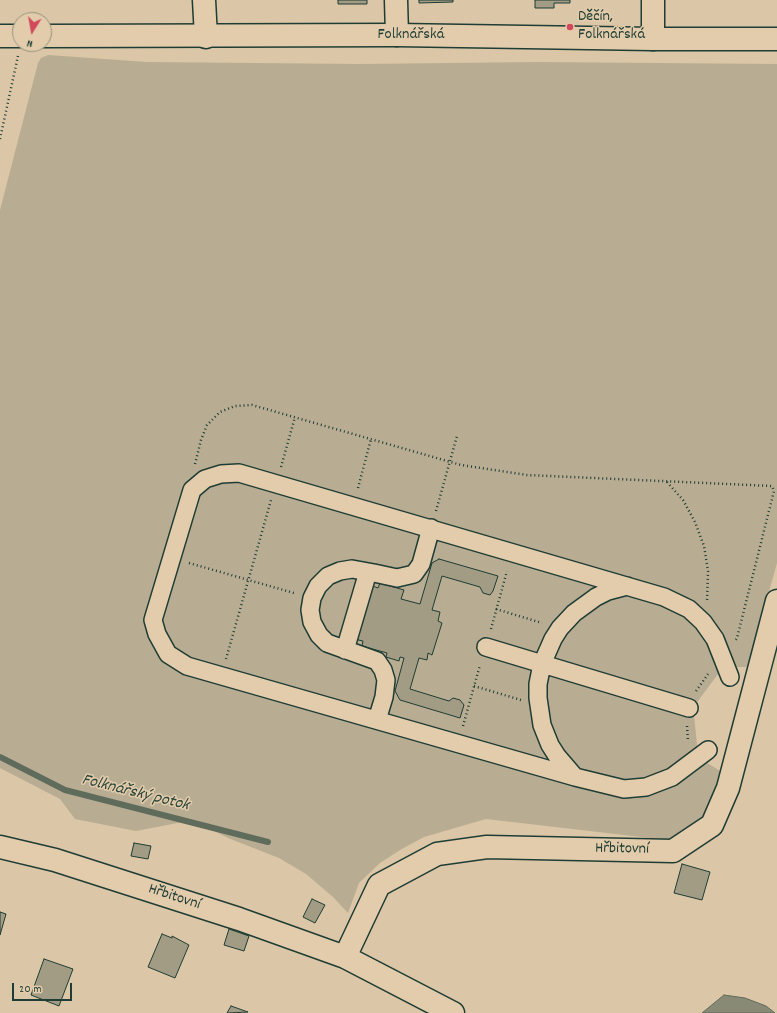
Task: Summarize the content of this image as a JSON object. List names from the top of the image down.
{
  "streets": {
    "street": ["Folknářská", "Hřbitovní"]
  },
  "water": ["Folknářský potok"],
  "places": ["Děčín, Folknářská"],
  "scale_bar": "20 m",
  "north": "bottom"
}
